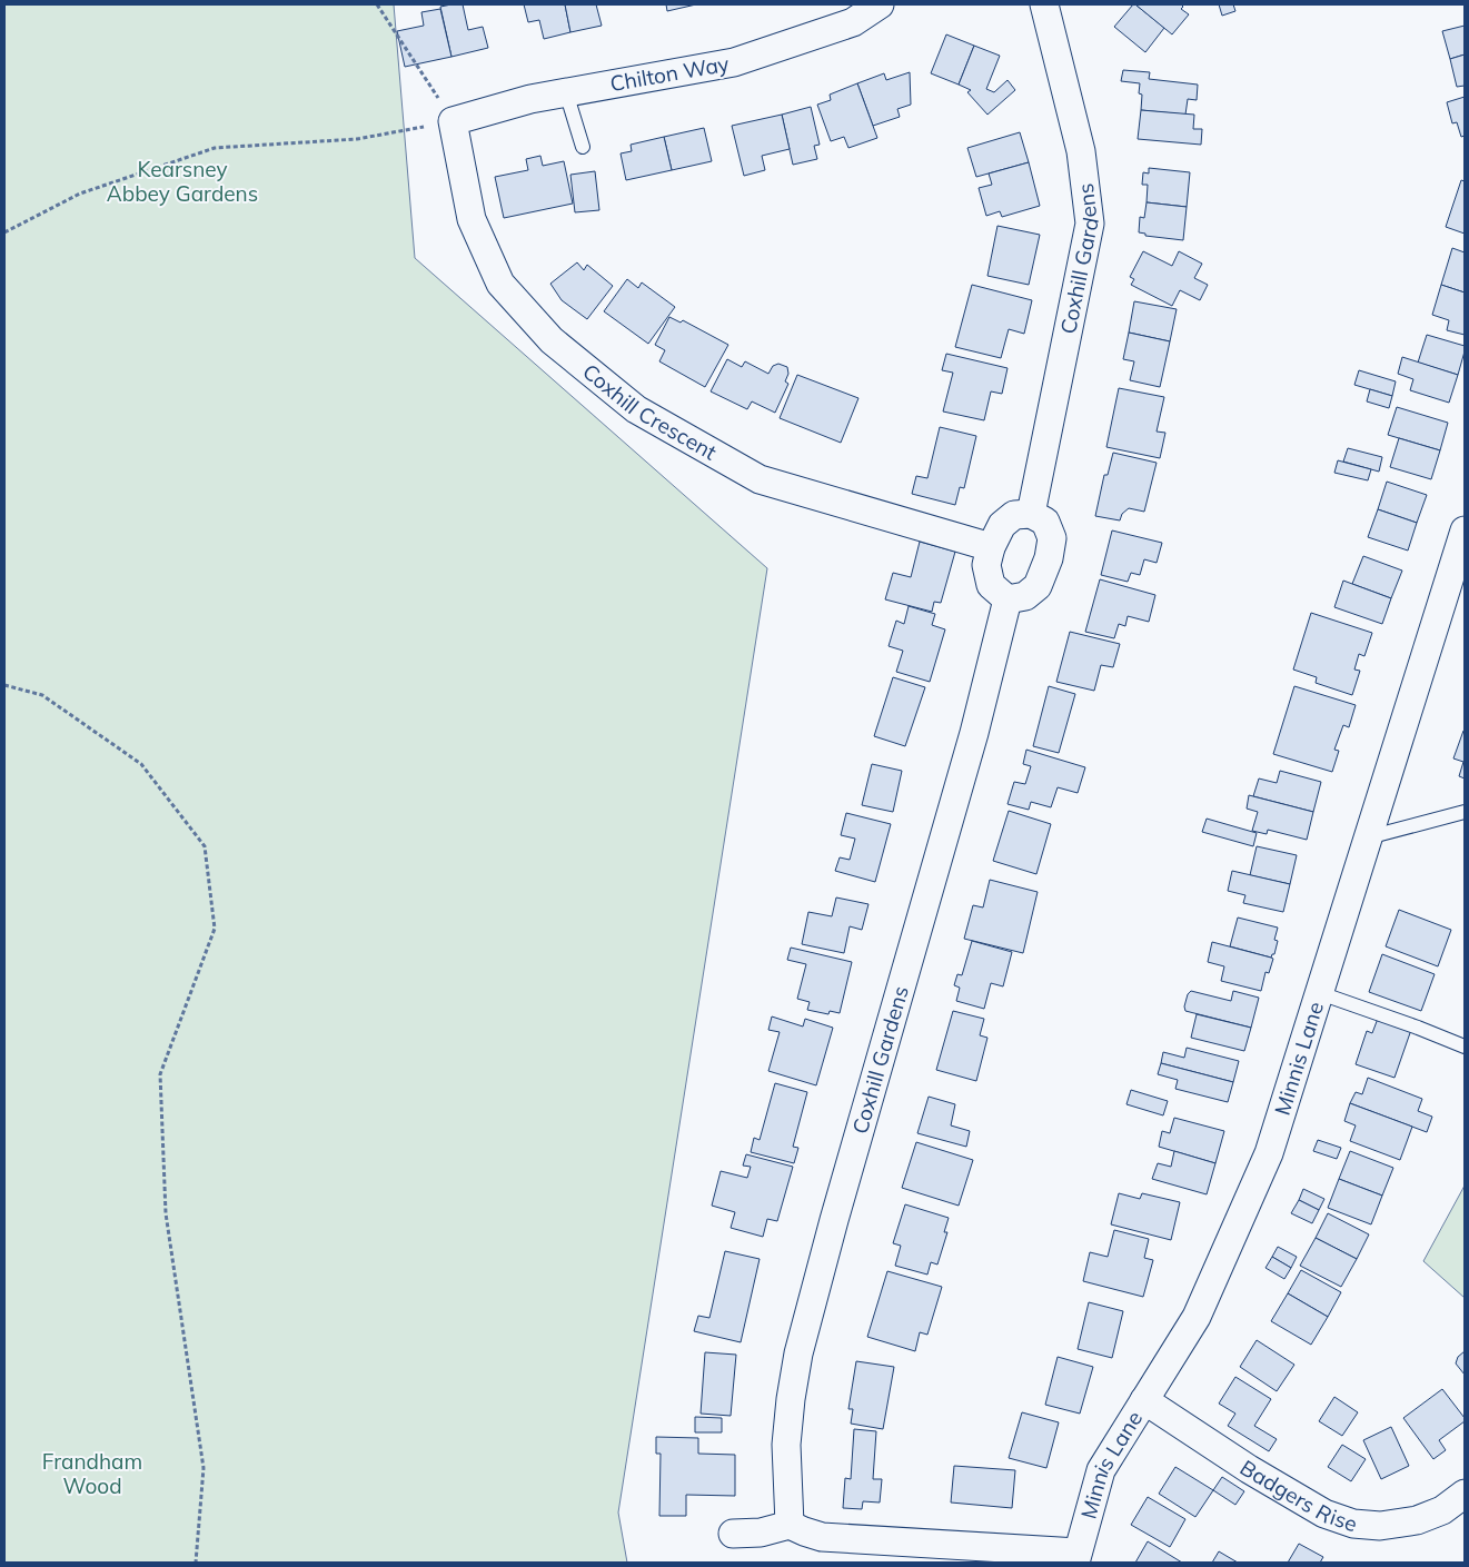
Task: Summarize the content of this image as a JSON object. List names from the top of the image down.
{
  "streets": {
    "street": [
      "Chilton Way",
      "Coxhill Gardens",
      "Coxhill Crescent",
      "Minnis Lane",
      "Badgers Rise"
    ]
  },
  "crossings": [
    ["Chilton Way", "Coxhill Crescent"],
    ["Coxhill Gardens", "Coxhill Crescent"],
    ["Minnis Lane", "Badgers Rise"]
  ],
  "parks": ["Kearsney Abbey Gardens", "Frandham Wood"]
}
